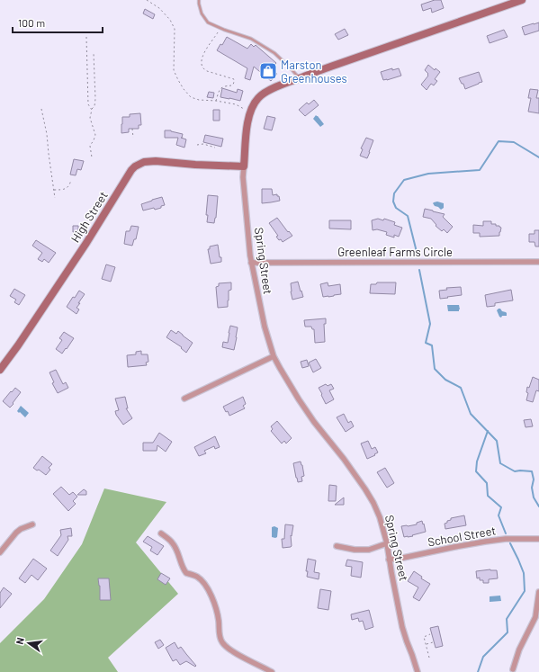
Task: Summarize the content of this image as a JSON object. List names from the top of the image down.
{
  "streets": {
    "street": [
      "High Street",
      "Greenleaf Farms Circle",
      "Spring Street",
      "School Street"
    ]
  },
  "crossings": [
    ["High Street", "Spring Street"],
    ["Greenleaf Farms Circle", "Spring Street"],
    ["Spring Street", "School Street"]
  ],
  "places": {
    "shop": ["Marston Greenhouses"]
  },
  "scale_bar": "100 m",
  "north": "left"
}
